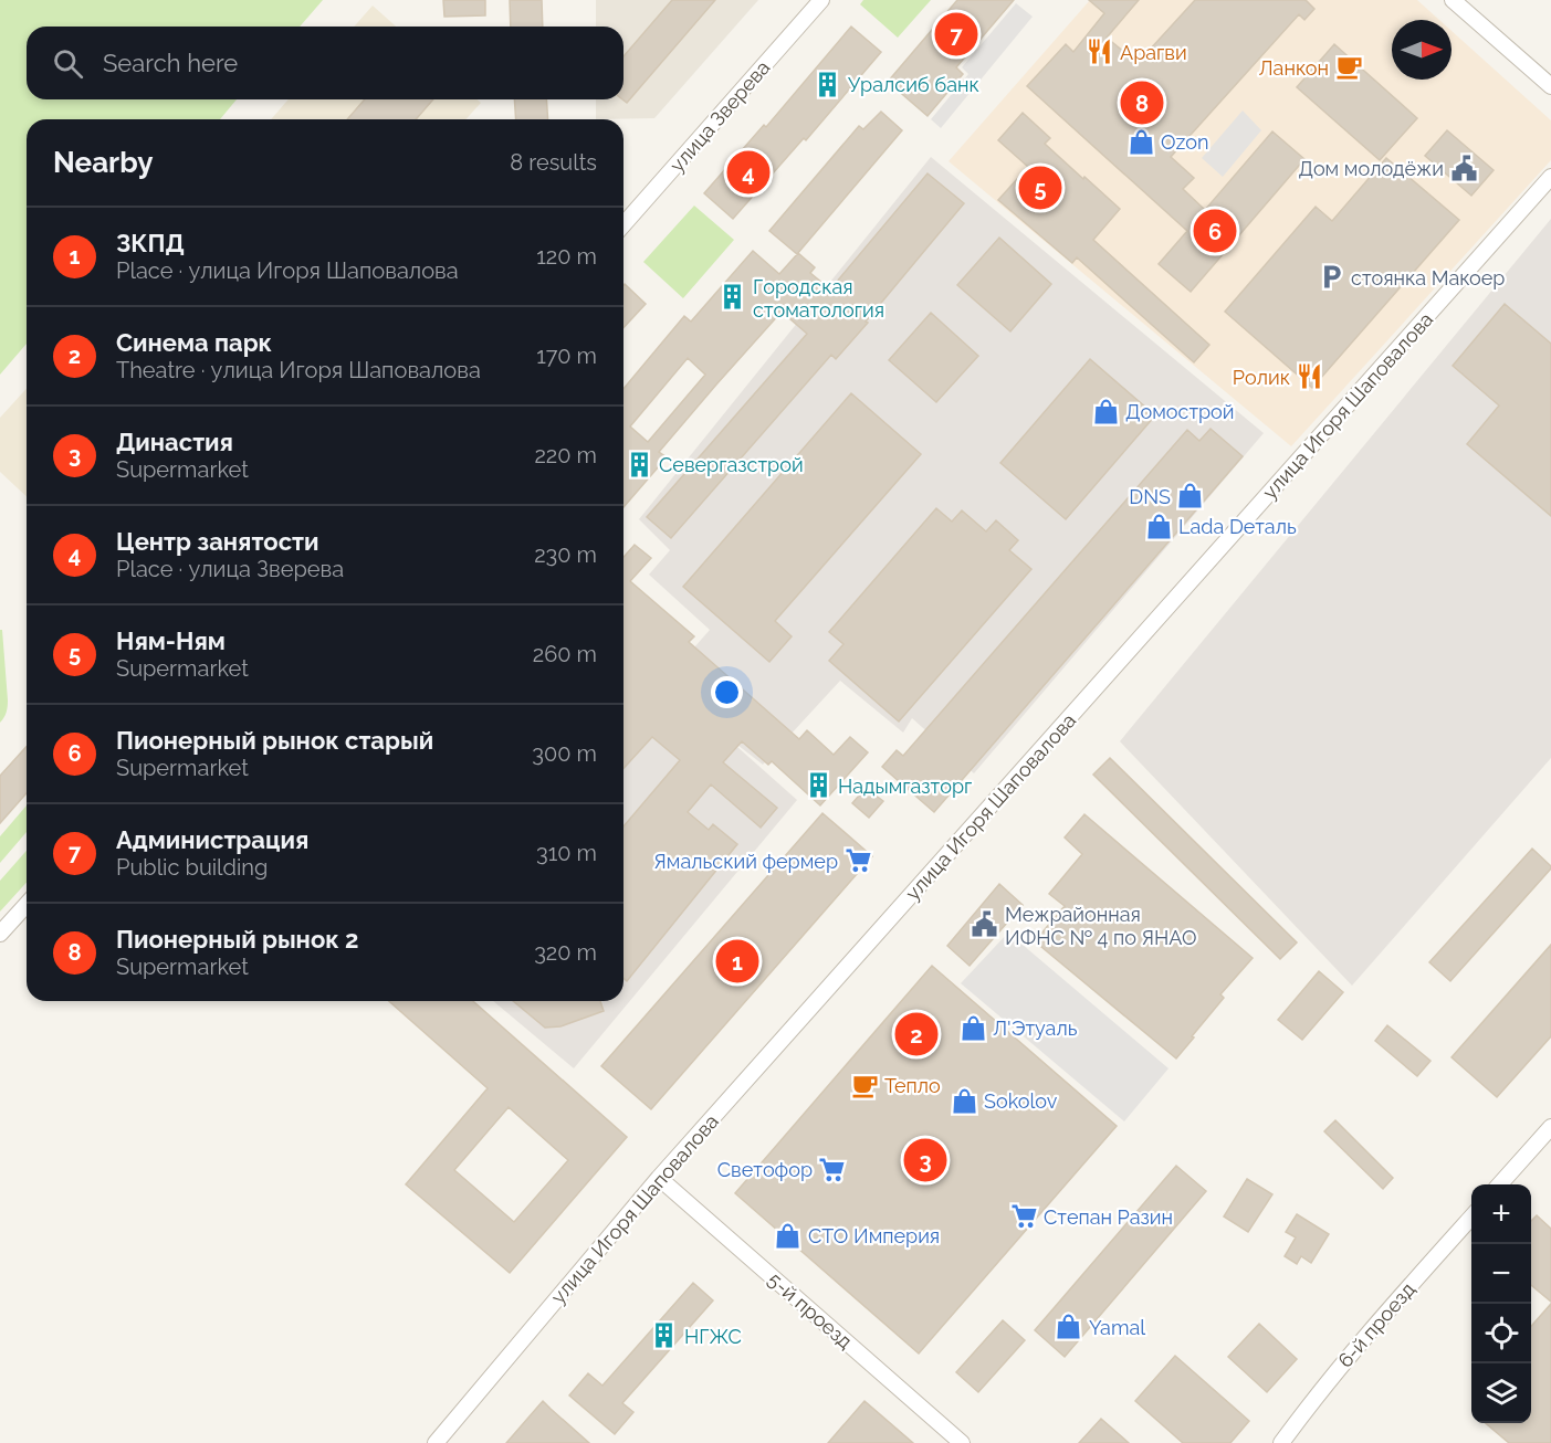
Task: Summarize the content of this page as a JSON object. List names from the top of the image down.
{
  "streets": {
    "street": [
      "улица Зверева",
      "улица Игоря Шаповалова",
      "5-й проезд",
      "6-й проезд"
    ]
  },
  "crossings": [
    ["улица Игоря Шаповалова", "5-й проезд"]
  ],
  "places": {
    "restaurant": ["Арагви", "Ролик"],
    "cafe": ["Ланкон", "Тепло"],
    "building": [
      "Уралсиб банк",
      "Городская стоматология",
      "Севергазстрой",
      "Надымгазторг",
      "НГЖС"
    ],
    "shop": [
      "Ozon",
      "Домострой",
      "DNS",
      "Lada Dеталь",
      "Л'Этуаль",
      "Sokolov",
      "СТО Империя",
      "Yamal"
    ],
    "public building": ["Дом молодёжи", "Межрайонная ИФНС № 4 по ЯНАО"],
    "parking": ["стоянка Макоер"],
    "supermarket": ["Ямальский фермер", "Светофор", "Степан Разин"]
  },
  "north": "right",
  "page": {
    "pins": [
      "7",
      "8",
      "4",
      "5",
      "6",
      "1",
      "2",
      "3"
    ],
    "search": "Search here",
    "heading": ["Nearby", "8 results"],
    "list": [
      {
        "mark": "1",
        "name": "ЗКПД",
        "note": "Place · улица Игоря Шаповалова",
        "value": "120 m"
      },
      {
        "mark": "2",
        "name": "Синема парк",
        "note": "Theatre · улица Игоря Шаповалова",
        "value": "170 m"
      },
      {
        "mark": "3",
        "name": "Династия",
        "note": "Supermarket",
        "value": "220 m"
      },
      {
        "mark": "4",
        "name": "Центр занятости",
        "note": "Place · улица Зверева",
        "value": "230 m"
      },
      {
        "mark": "5",
        "name": "Ням-Ням",
        "note": "Supermarket",
        "value": "260 m"
      },
      {
        "mark": "6",
        "name": "Пионерный рынок старый",
        "note": "Supermarket",
        "value": "300 m"
      },
      {
        "mark": "7",
        "name": "Администрация",
        "note": "Public building",
        "value": "310 m"
      },
      {
        "mark": "8",
        "name": "Пионерный рынок 2",
        "note": "Supermarket",
        "value": "320 m"
      }
    ],
    "map_buttons": ["+", "−"]
  }
}
